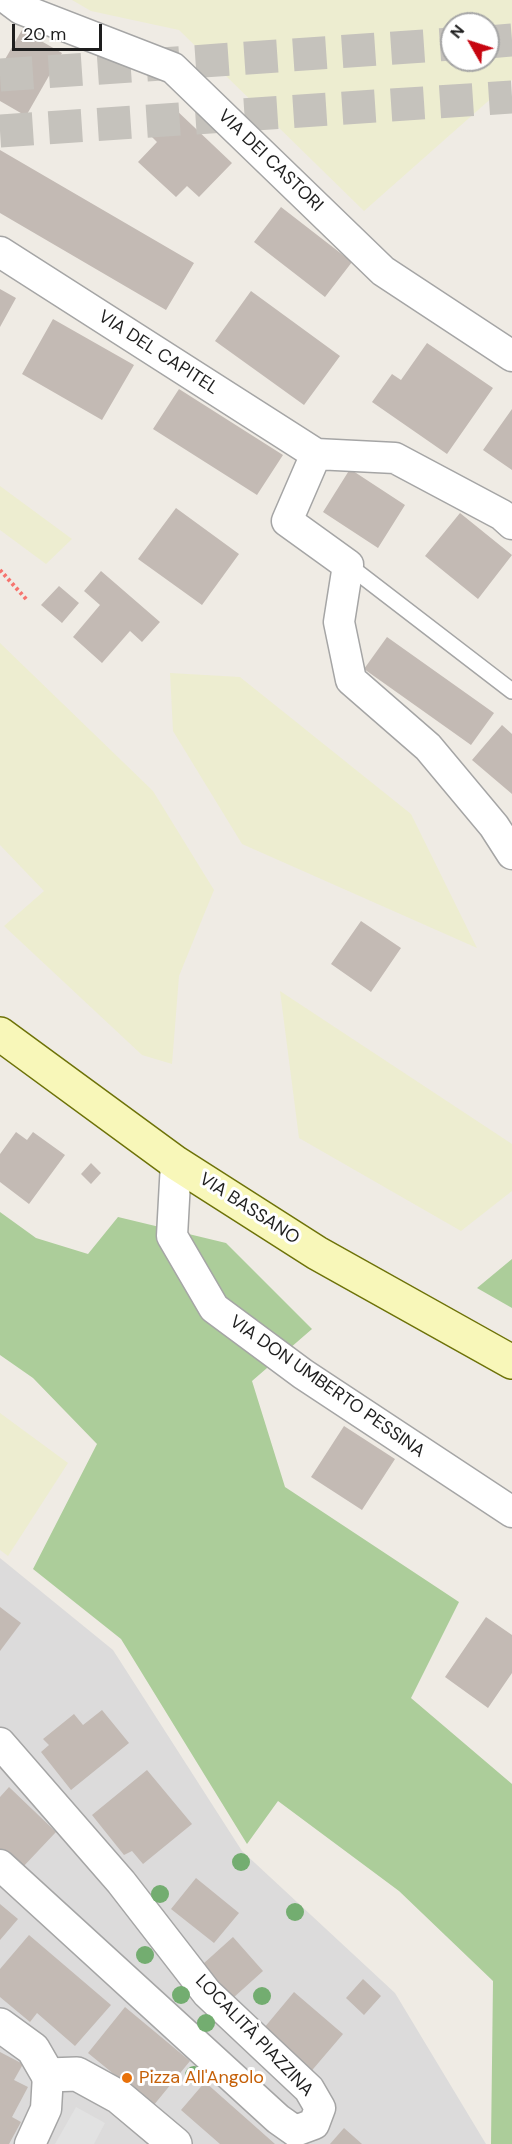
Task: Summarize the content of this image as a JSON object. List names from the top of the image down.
{
  "streets": {
    "main road": ["VIA BASSANO"],
    "street": [
      "VIA DEI CASTORI",
      "VIA DEL CAPITEL",
      "VIA DON UMBERTO PESSINA",
      "LOCALITÀ PIAZZINA"
    ]
  },
  "crossings": [
    ["VIA BASSANO", "VIA DON UMBERTO PESSINA"]
  ],
  "places": ["Pizza All'Angolo"],
  "scale_bar": "20 m",
  "north": "top left"
}
